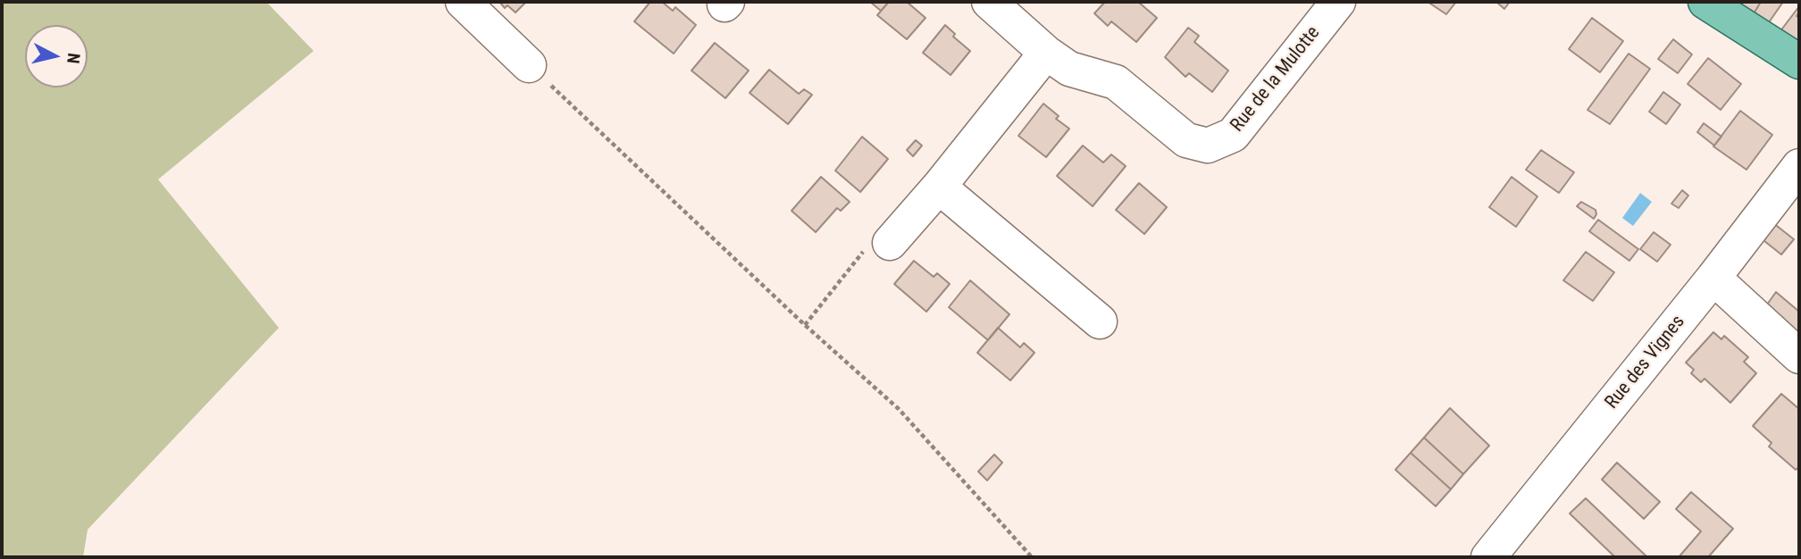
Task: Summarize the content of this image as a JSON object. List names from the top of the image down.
{
  "streets": {
    "street": ["Rue de la Mulotte", "Rue des Vignes"]
  },
  "north": "right"
}
